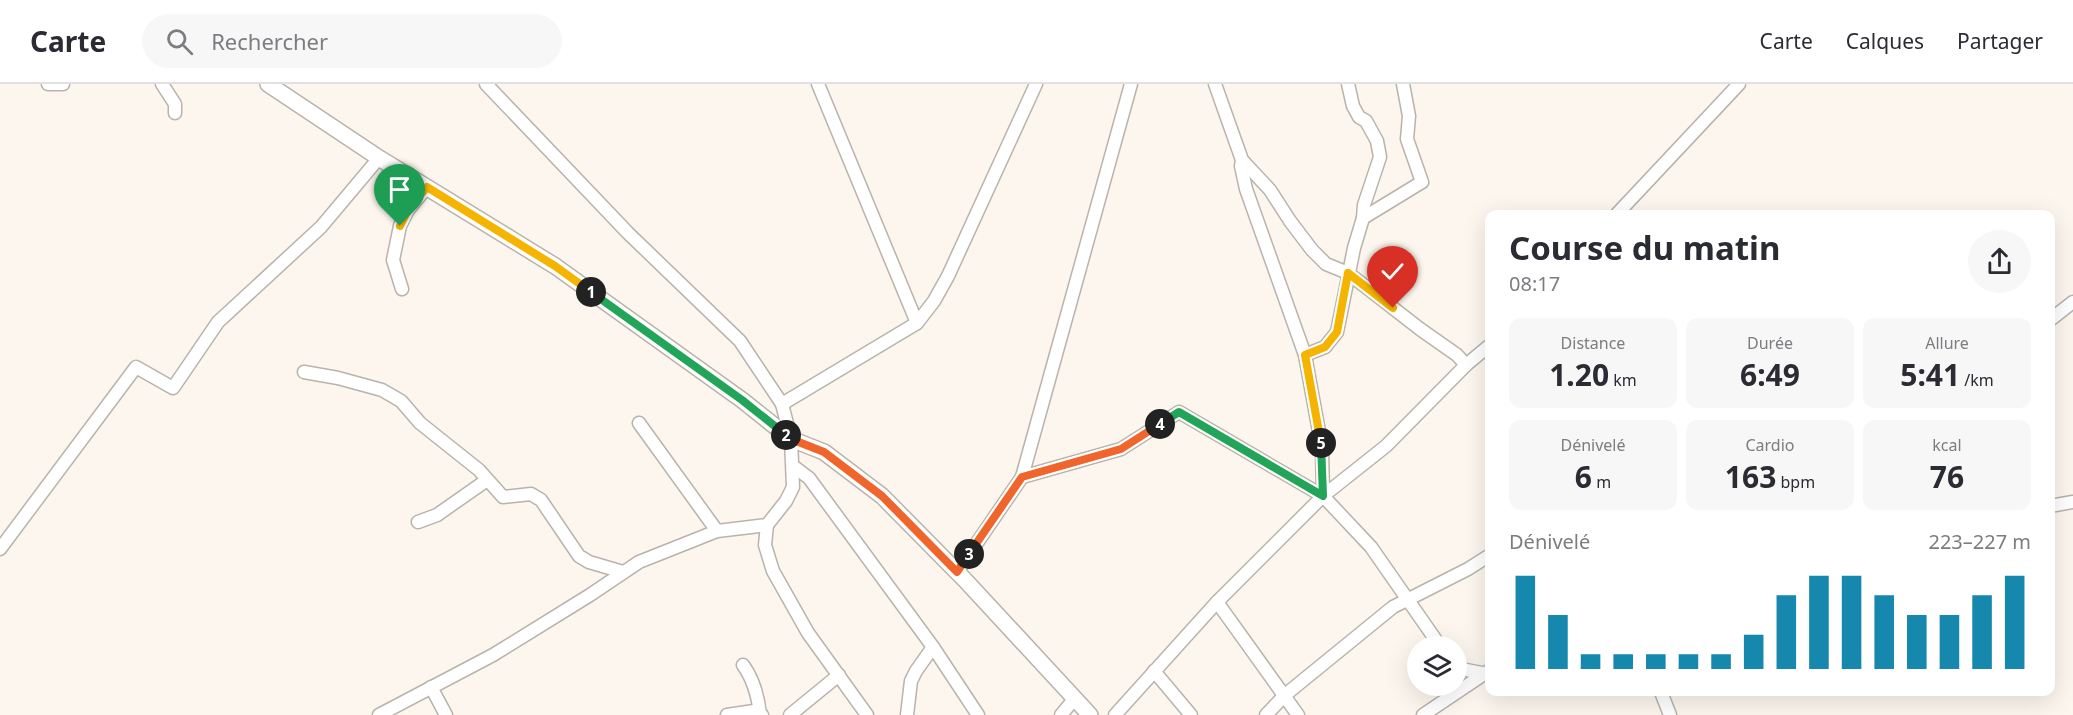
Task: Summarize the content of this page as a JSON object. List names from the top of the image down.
{
  "page": {
    "header": "Carte",
    "search": "Rechercher",
    "nav": ["Carte", "Calques", "Partager"],
    "heading": ["Course du matin", "08:17"],
    "pins": [
      "1",
      "4",
      "2",
      "5",
      "3"
    ],
    "stats": [
      ["Distance", "1.20 km"],
      ["Durée", "6:49"],
      ["Allure", "5:41 /km"],
      ["Dénivelé", "6 m"],
      ["Cardio", "163 bpm"],
      ["kcal", "76"]
    ],
    "chart": ["Dénivelé", "223–227 m"]
  }
}
